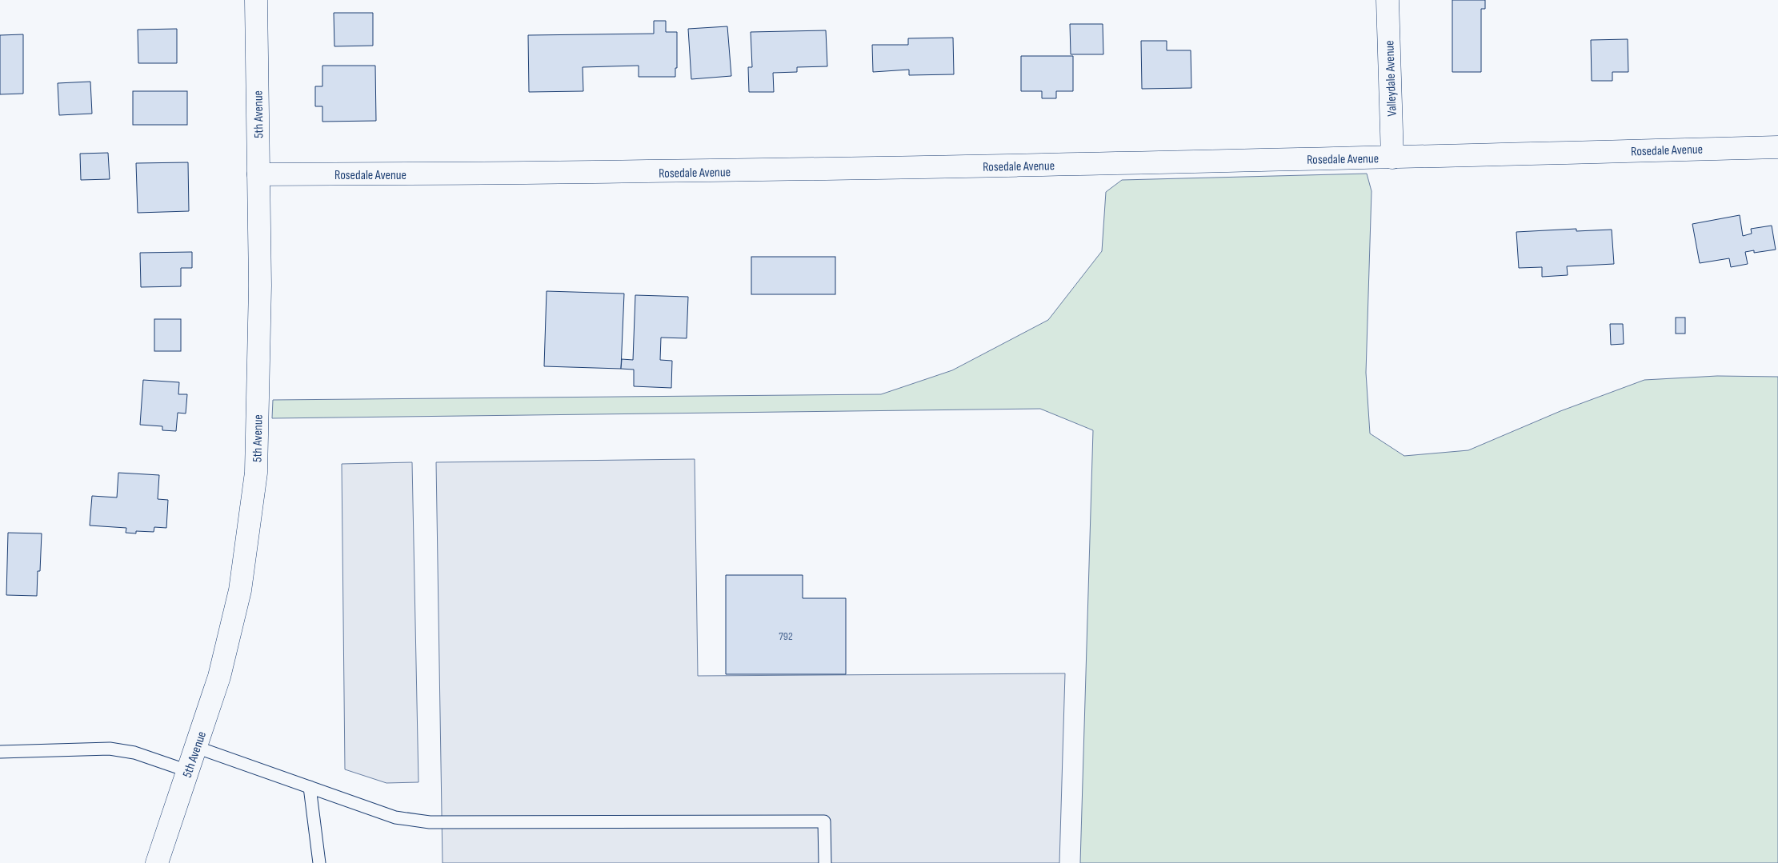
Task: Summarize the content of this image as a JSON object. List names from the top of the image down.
{
  "streets": {
    "street": ["Valleydale Avenue", "5th Avenue", "Rosedale Avenue"]
  },
  "crossings": [
    ["Valleydale Avenue", "Rosedale Avenue"],
    ["5th Avenue", "Rosedale Avenue"]
  ],
  "house_numbers": ["792"]
}
